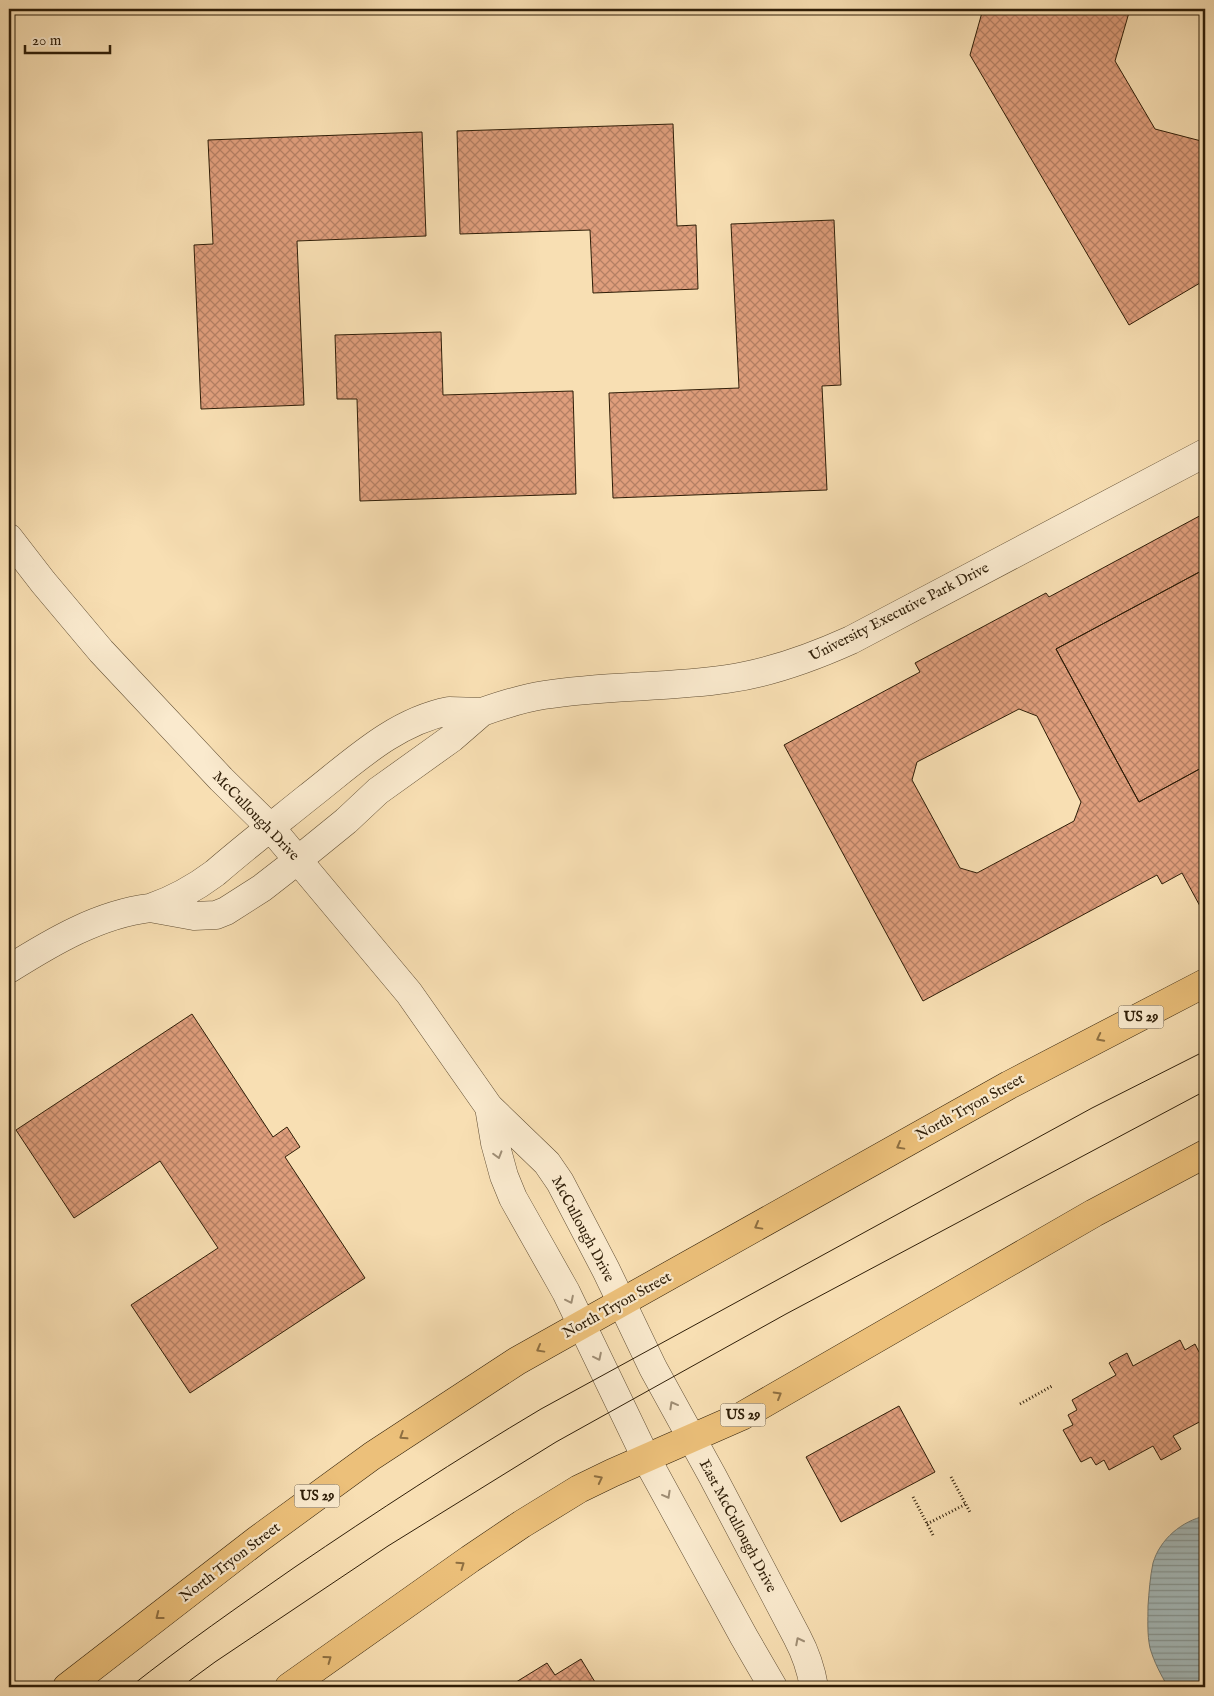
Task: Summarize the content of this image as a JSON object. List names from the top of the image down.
{
  "streets": {
    "main road": ["US 29", "North Tryon Street"],
    "street": ["University Executive Park Drive", "McCullough Drive", "East McCullough Drive"]
  },
  "crossings": [
    ["University Executive Park Drive", "McCullough Drive"],
    ["McCullough Drive", "US 29"],
    ["McCullough Drive", "North Tryon Street"],
    ["McCullough Drive", "East McCullough Drive"],
    ["US 29", "East McCullough Drive"]
  ],
  "scale_bar": "20 m"
}
